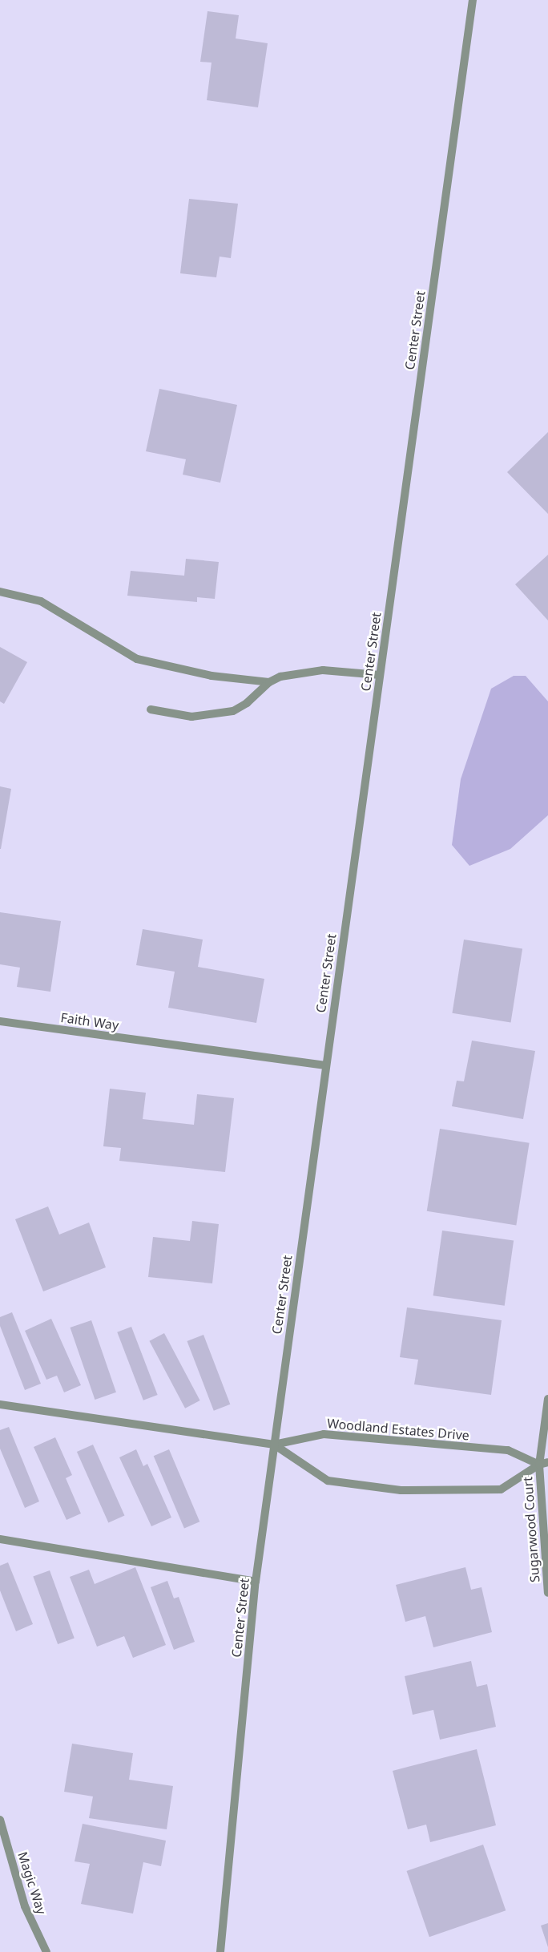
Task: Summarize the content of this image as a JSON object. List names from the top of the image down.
{
  "streets": {
    "street": [
      "Center Street",
      "Faith Way",
      "Woodland Estates Drive",
      "Sugarwood Court",
      "Magic Way"
    ]
  },
  "crossings": [
    ["Center Street", "Faith Way"],
    ["Center Street", "Woodland Estates Drive"],
    ["Woodland Estates Drive", "Sugarwood Court"]
  ]
}
